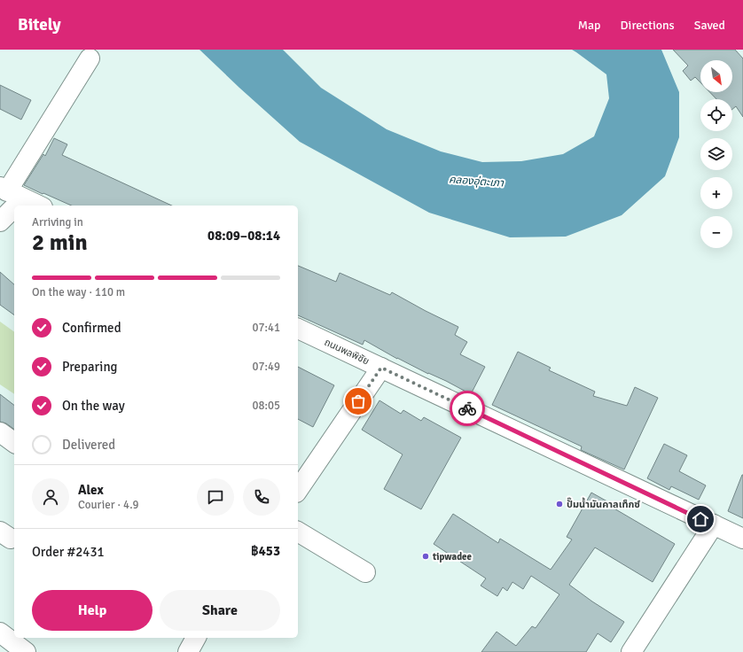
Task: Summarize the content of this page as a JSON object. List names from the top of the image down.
{
  "streets": {
    "street": ["ถนนพลพิชัย"]
  },
  "water": ["คลองอุ่ตะเภา"],
  "places": ["ปั๊มน้ำมันคาลเท็กซ์", "tipwadee"],
  "north": "bottom right",
  "page": {
    "header": "Bitely",
    "nav": ["Map", "Directions", "Saved"],
    "map_buttons": ["+", "−"],
    "heading": ["2 min", "Arriving in", "08:09–08:14"],
    "panel": [
      "Alex",
      "Courier · 4.9",
      "Order #2431",
      "฿453"
    ],
    "bar": "On the way · 110 m",
    "list": [
      ["Confirmed", "07:41"],
      ["Preparing", "07:49"],
      ["On the way", "08:05"],
      "Delivered"
    ],
    "buttons": ["Help", "Share"]
  }
}
